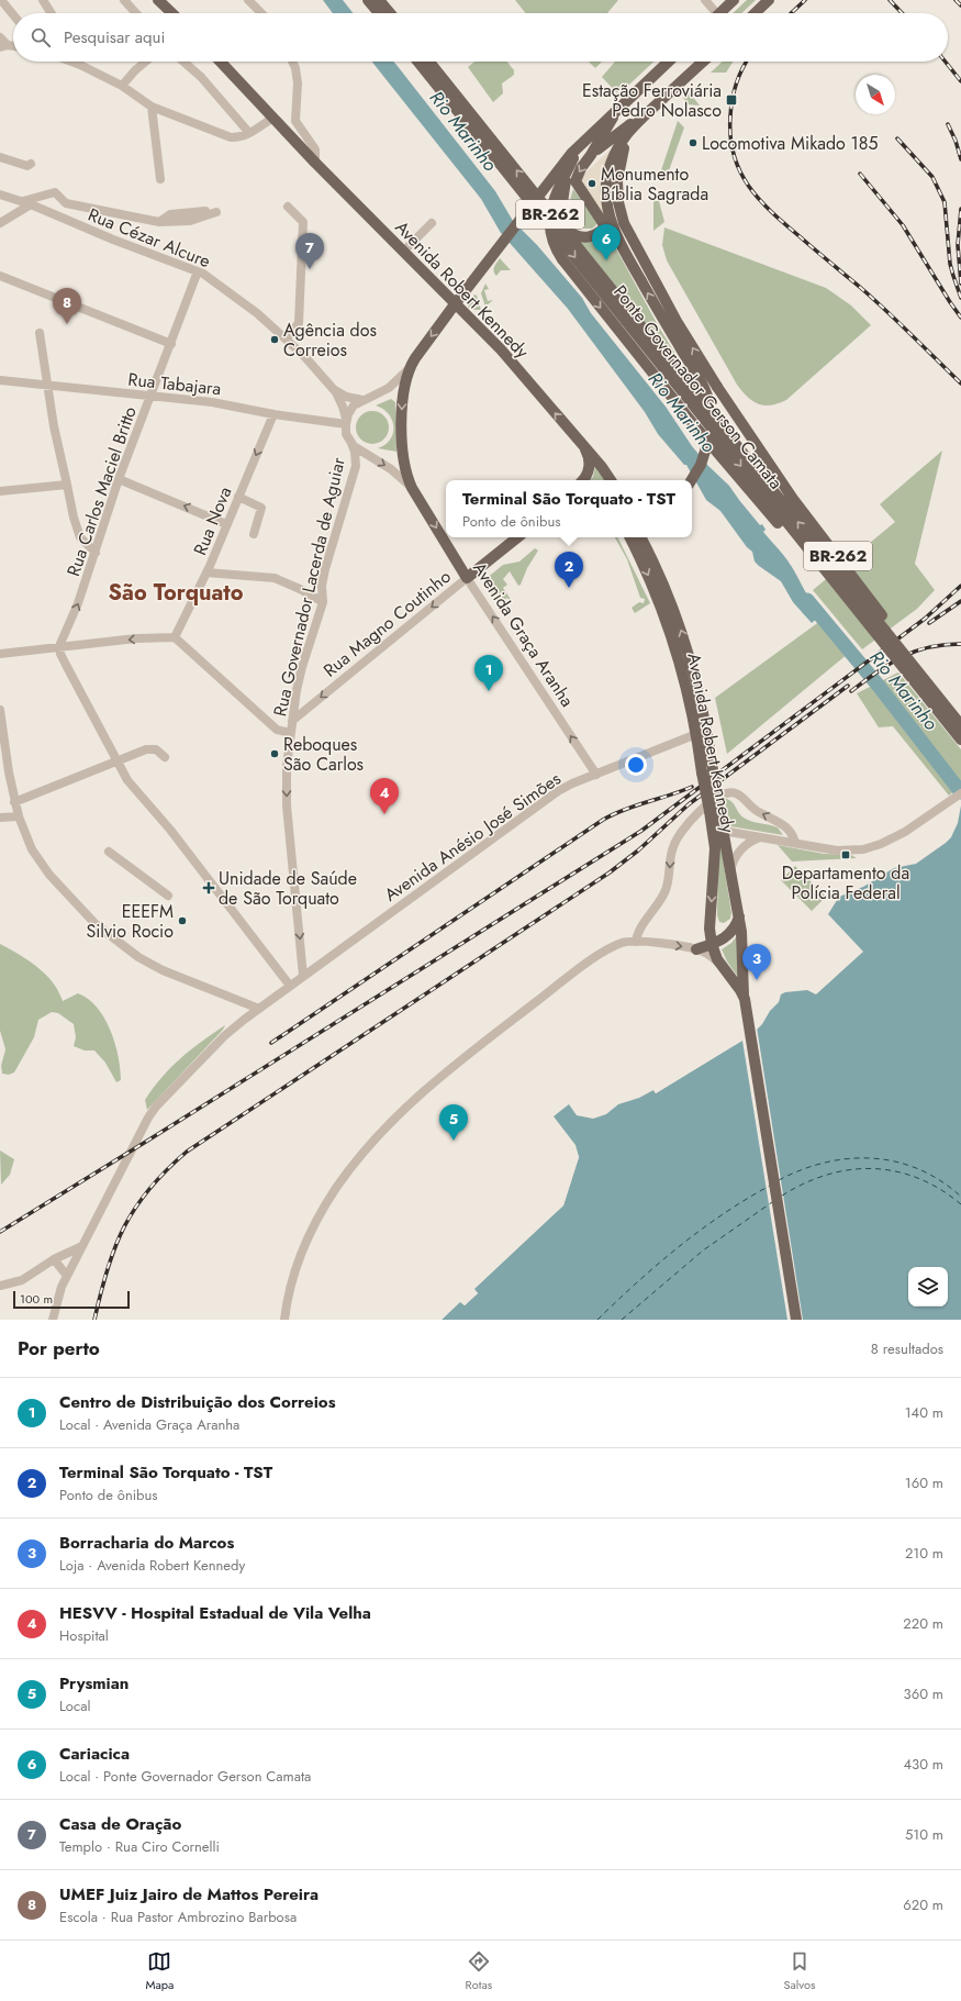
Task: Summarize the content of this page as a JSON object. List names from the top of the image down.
{
  "streets": {
    "main road": [
      "BR-262",
      "Avenida Robert Kennedy",
      "Ponte Governador Gerson Camata",
      "Rua Magno Coutinho",
      "Avenida Graça Aranha"
    ],
    "street": [
      "Rua Cézar Alcure",
      "Rua Tabajara",
      "Rua Carlos Maciel Britto",
      "Rua Nova",
      "Rua Governador Lacerda de Aguiar",
      "Avenida Anésio José Simões"
    ]
  },
  "crossings": [
    ["BR-262", "Ponte Governador Gerson Camata"],
    ["BR-262", "Avenida Graça Aranha"],
    ["Rua Cézar Alcure", "Rua Tabajara"],
    ["Rua Cézar Alcure", "Rua Carlos Maciel Britto"],
    ["Rua Cézar Alcure", "Rua Governador Lacerda de Aguiar"],
    ["Avenida Robert Kennedy", "Avenida Graça Aranha"],
    ["Avenida Robert Kennedy", "Avenida Anésio José Simões"],
    ["Rua Tabajara", "Rua Carlos Maciel Britto"],
    ["Rua Tabajara", "Rua Nova"],
    ["Rua Tabajara", "Rua Governador Lacerda de Aguiar"],
    ["Rua Governador Lacerda de Aguiar", "Rua Magno Coutinho"],
    ["Rua Governador Lacerda de Aguiar", "Avenida Anésio José Simões"],
    ["Rua Magno Coutinho", "Avenida Graça Aranha"],
    ["Avenida Graça Aranha", "Avenida Anésio José Simões"]
  ],
  "one_way": ["Rua Nova", "Rua Governador Lacerda de Aguiar", "Rua Magno Coutinho"],
  "districts": ["São Torquato"],
  "water": ["Rio Marinho"],
  "places": {
    "transit": ["Estação Ferroviária Pedro Nolasco", "Departamento da Polícia Federal"],
    "other": [
      "Locomotiva Mikado 185",
      "Monumento Bíblia Sagrada",
      "Agência dos Correios",
      "Reboques São Carlos",
      "EEEFM Silvio Rocio"
    ],
    "health": ["Unidade de Saúde de São Torquato"]
  },
  "scale_bar": "100 m",
  "north": "bottom right",
  "page": {
    "search": "Pesquisar aqui",
    "pins": [
      "6",
      "7",
      "8",
      "2",
      "1",
      "4",
      "3",
      "5"
    ],
    "popup": ["Terminal São Torquato - TST", "Ponto de ônibus"],
    "scale": "100 m",
    "heading": ["Por perto", "8 resultados"],
    "list": [
      {
        "mark": "1",
        "name": "Centro de Distribuição dos Correios",
        "note": "Local · Avenida Graça Aranha",
        "value": "140 m"
      },
      {
        "mark": "2",
        "name": "Terminal São Torquato - TST",
        "note": "Ponto de ônibus",
        "value": "160 m"
      },
      {
        "mark": "3",
        "name": "Borracharia do Marcos",
        "note": "Loja · Avenida Robert Kennedy",
        "value": "210 m"
      },
      {
        "mark": "4",
        "name": "HESVV - Hospital Estadual de Vila Velha",
        "note": "Hospital",
        "value": "220 m"
      },
      {
        "mark": "5",
        "name": "Prysmian",
        "note": "Local",
        "value": "360 m"
      },
      {
        "mark": "6",
        "name": "Cariacica",
        "note": "Local · Ponte Governador Gerson Camata",
        "value": "430 m"
      },
      {
        "mark": "7",
        "name": "Casa de Oração",
        "note": "Templo · Rua Ciro Cornelli",
        "value": "510 m"
      },
      {
        "mark": "8",
        "name": "UMEF Juiz Jairo de Mattos Pereira",
        "note": "Escola · Rua Pastor Ambrozino Barbosa",
        "value": "620 m"
      }
    ],
    "nav": ["Mapa", "Rotas", "Salvos"]
  }
}
